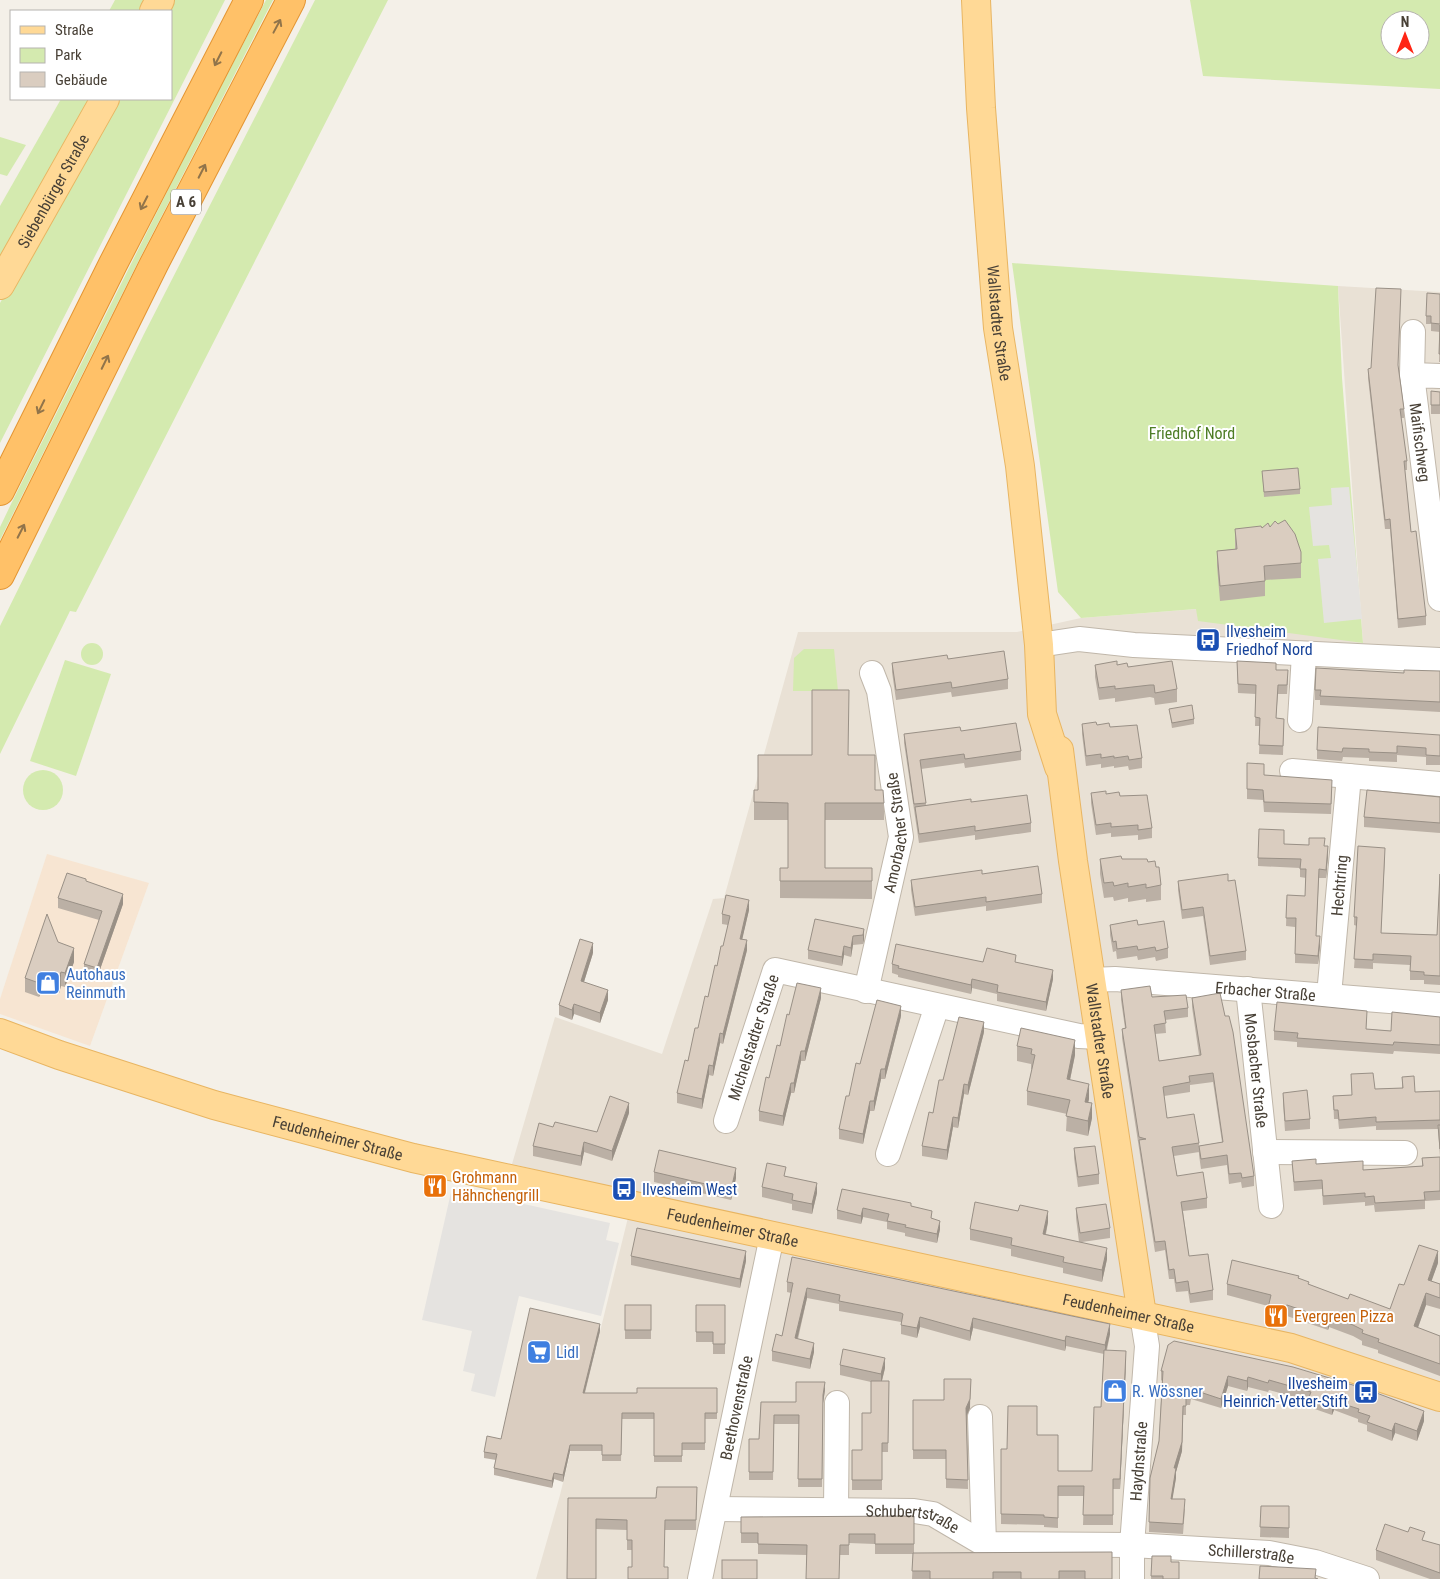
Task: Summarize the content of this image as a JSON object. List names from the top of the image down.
{
  "streets": {
    "highway": ["A 6"],
    "main road": ["Siebenbürger Straße", "Wallstadter Straße", "Feudenheimer Straße"],
    "street": [
      "Maifischweg",
      "Amorbacher Straße",
      "Hechtring",
      "Erbacher Straße",
      "Michelstadter Straße",
      "Mosbacher Straße",
      "Beethovenstraße",
      "Haydnstraße",
      "Schubertstraße",
      "Schillerstraße"
    ]
  },
  "crossings": [
    ["Wallstadter Straße", "Erbacher Straße"],
    ["Wallstadter Straße", "Michelstadter Straße"],
    ["Wallstadter Straße", "Feudenheimer Straße"],
    ["Wallstadter Straße", "Haydnstraße"],
    ["Amorbacher Straße", "Michelstadter Straße"],
    ["Hechtring", "Erbacher Straße"],
    ["Erbacher Straße", "Mosbacher Straße"],
    ["Feudenheimer Straße", "Beethovenstraße"],
    ["Feudenheimer Straße", "Haydnstraße"],
    ["Beethovenstraße", "Schubertstraße"],
    ["Haydnstraße", "Schillerstraße"]
  ],
  "parks": ["Friedhof Nord"],
  "places": {
    "bus stop": ["Ilvesheim Friedhof Nord", "Ilvesheim West", "Ilvesheim Heinrich-Vetter-Stift"],
    "shop": ["Autohaus Reinmuth", "R. Wössner"],
    "restaurant": ["Grohmann Hähnchengrill", "Evergreen Pizza"],
    "supermarket": ["Lidl"]
  },
  "legend": ["Straße", "Park", "Gebäude"],
  "north": "top"
}
